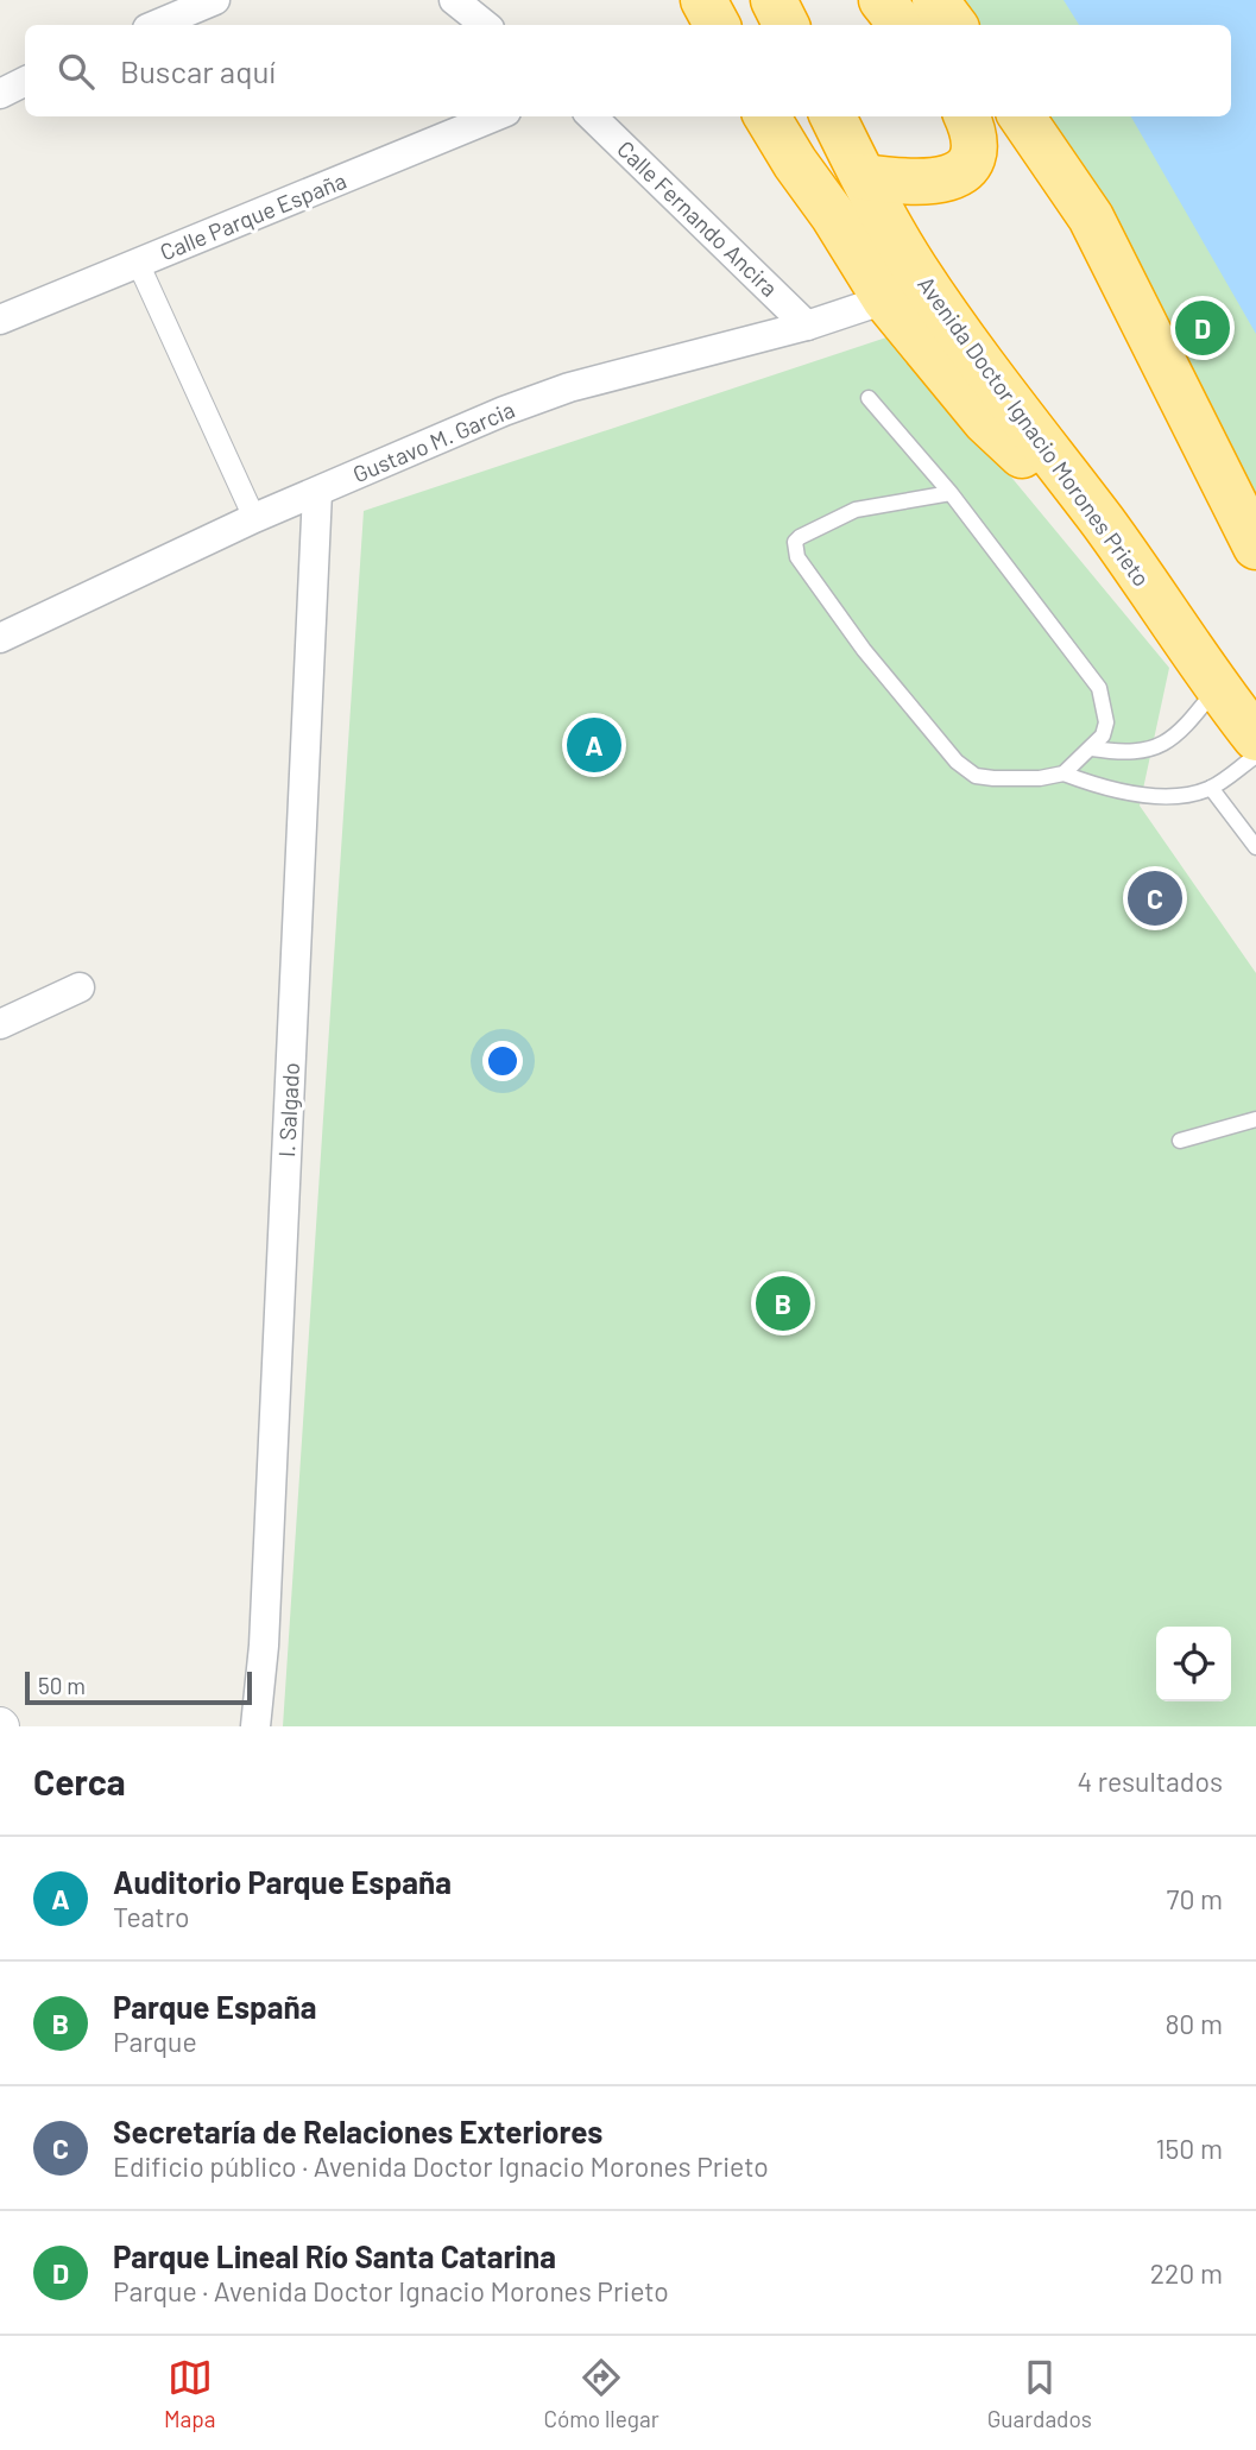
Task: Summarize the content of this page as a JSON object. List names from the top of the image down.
{
  "streets": {
    "highway": ["Avenida Doctor Ignacio Morones Prieto"],
    "street": [
      "Calle Parque España",
      "Calle Fernando Ancira",
      "Gustavo M. Garcia",
      "I. Salgado"
    ]
  },
  "crossings": [
    ["Calle Fernando Ancira", "Gustavo M. Garcia"],
    ["Gustavo M. Garcia", "I. Salgado"]
  ],
  "scale_bar": "50 m",
  "page": {
    "search": "Buscar aquí",
    "pins": [
      "D",
      "A",
      "C",
      "B"
    ],
    "scale": "50 m",
    "heading": ["Cerca", "4 resultados"],
    "list": [
      {
        "mark": "A",
        "name": "Auditorio Parque España",
        "note": "Teatro",
        "value": "70 m"
      },
      {
        "mark": "B",
        "name": "Parque España",
        "note": "Parque",
        "value": "80 m"
      },
      {
        "mark": "C",
        "name": "Secretaría de Relaciones Exteriores",
        "note": "Edificio público · Avenida Doctor Ignacio Morones Prieto",
        "value": "150 m"
      },
      {
        "mark": "D",
        "name": "Parque Lineal Río Santa Catarina",
        "note": "Parque · Avenida Doctor Ignacio Morones Prieto",
        "value": "220 m"
      }
    ],
    "nav": ["Mapa", "Cómo llegar", "Guardados"]
  }
}
